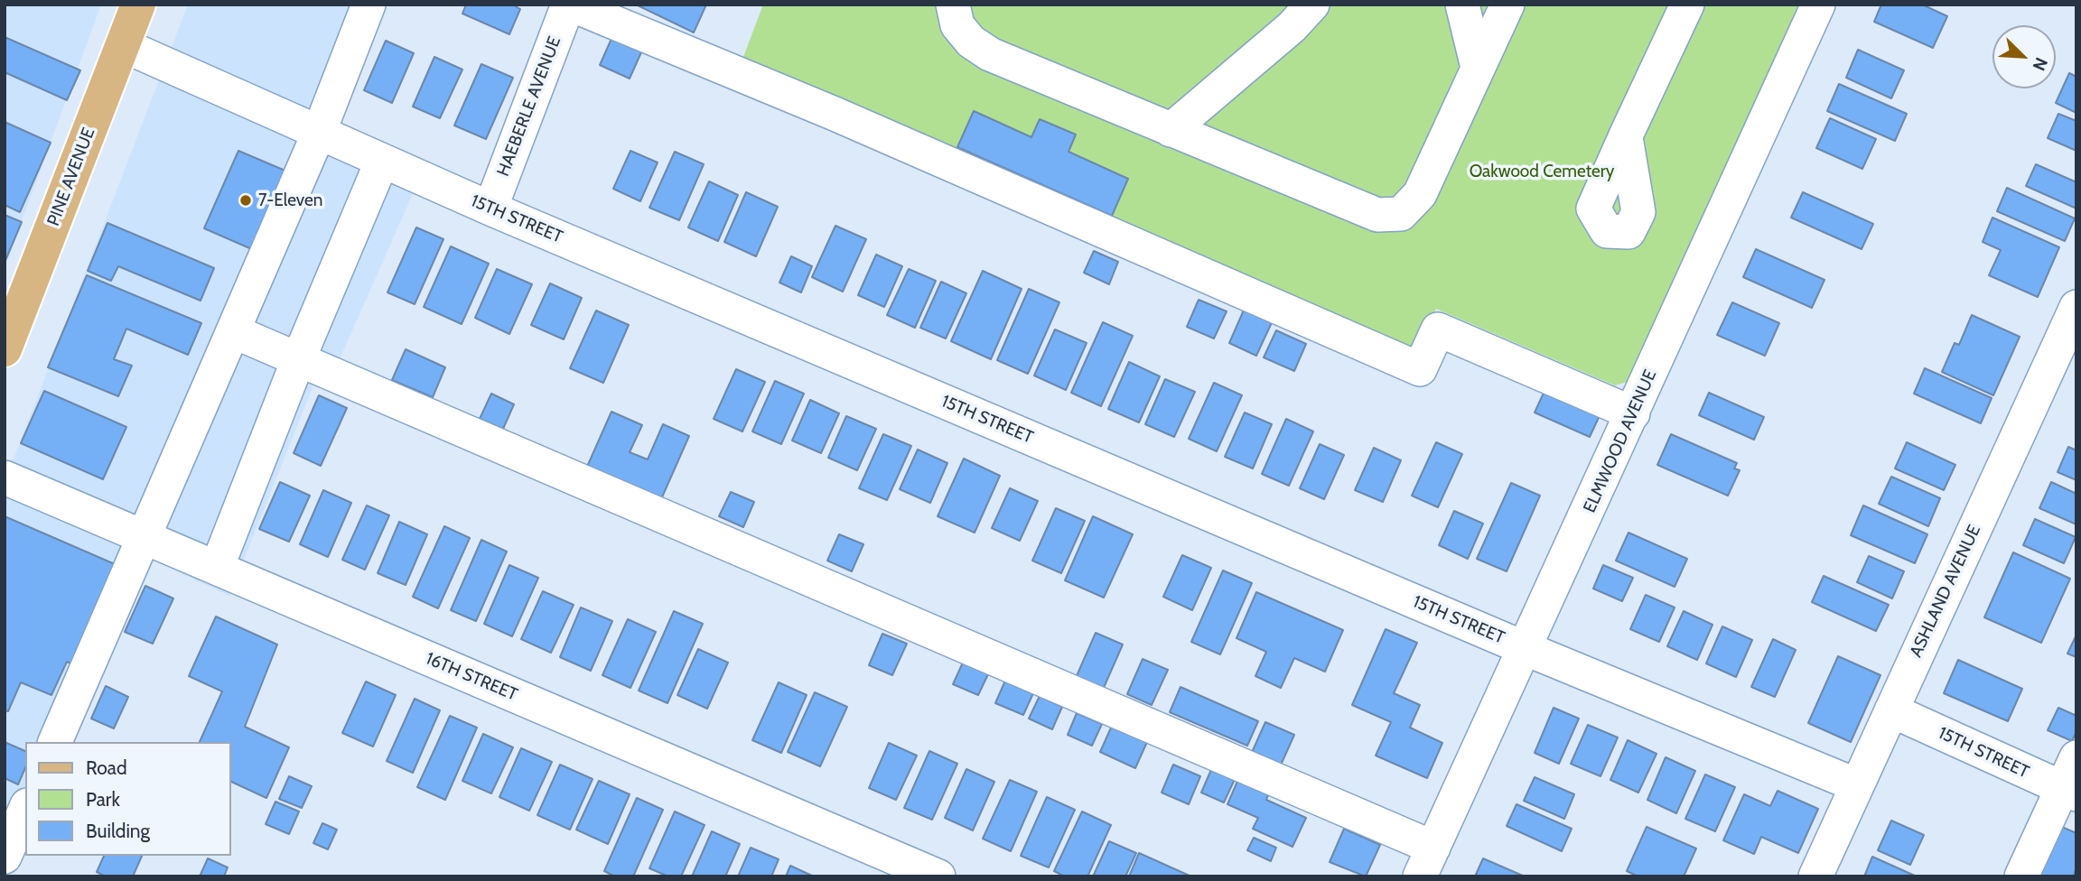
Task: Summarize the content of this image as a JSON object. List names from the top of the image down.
{
  "streets": {
    "main road": ["PINE AVENUE"],
    "street": [
      "HAEBERLE AVENUE",
      "15TH STREET",
      "ELMWOOD AVENUE",
      "ASHLAND AVENUE",
      "16TH STREET"
    ]
  },
  "crossings": [
    ["HAEBERLE AVENUE", "15TH STREET"],
    ["PINE AVENUE", "15TH STREET"],
    ["15TH STREET", "ELMWOOD AVENUE"],
    ["15TH STREET", "ASHLAND AVENUE"]
  ],
  "parks": ["Oakwood Cemetery"],
  "places": ["7-Eleven"],
  "legend": ["Road", "Park", "Building"],
  "north": "bottom right"
}
